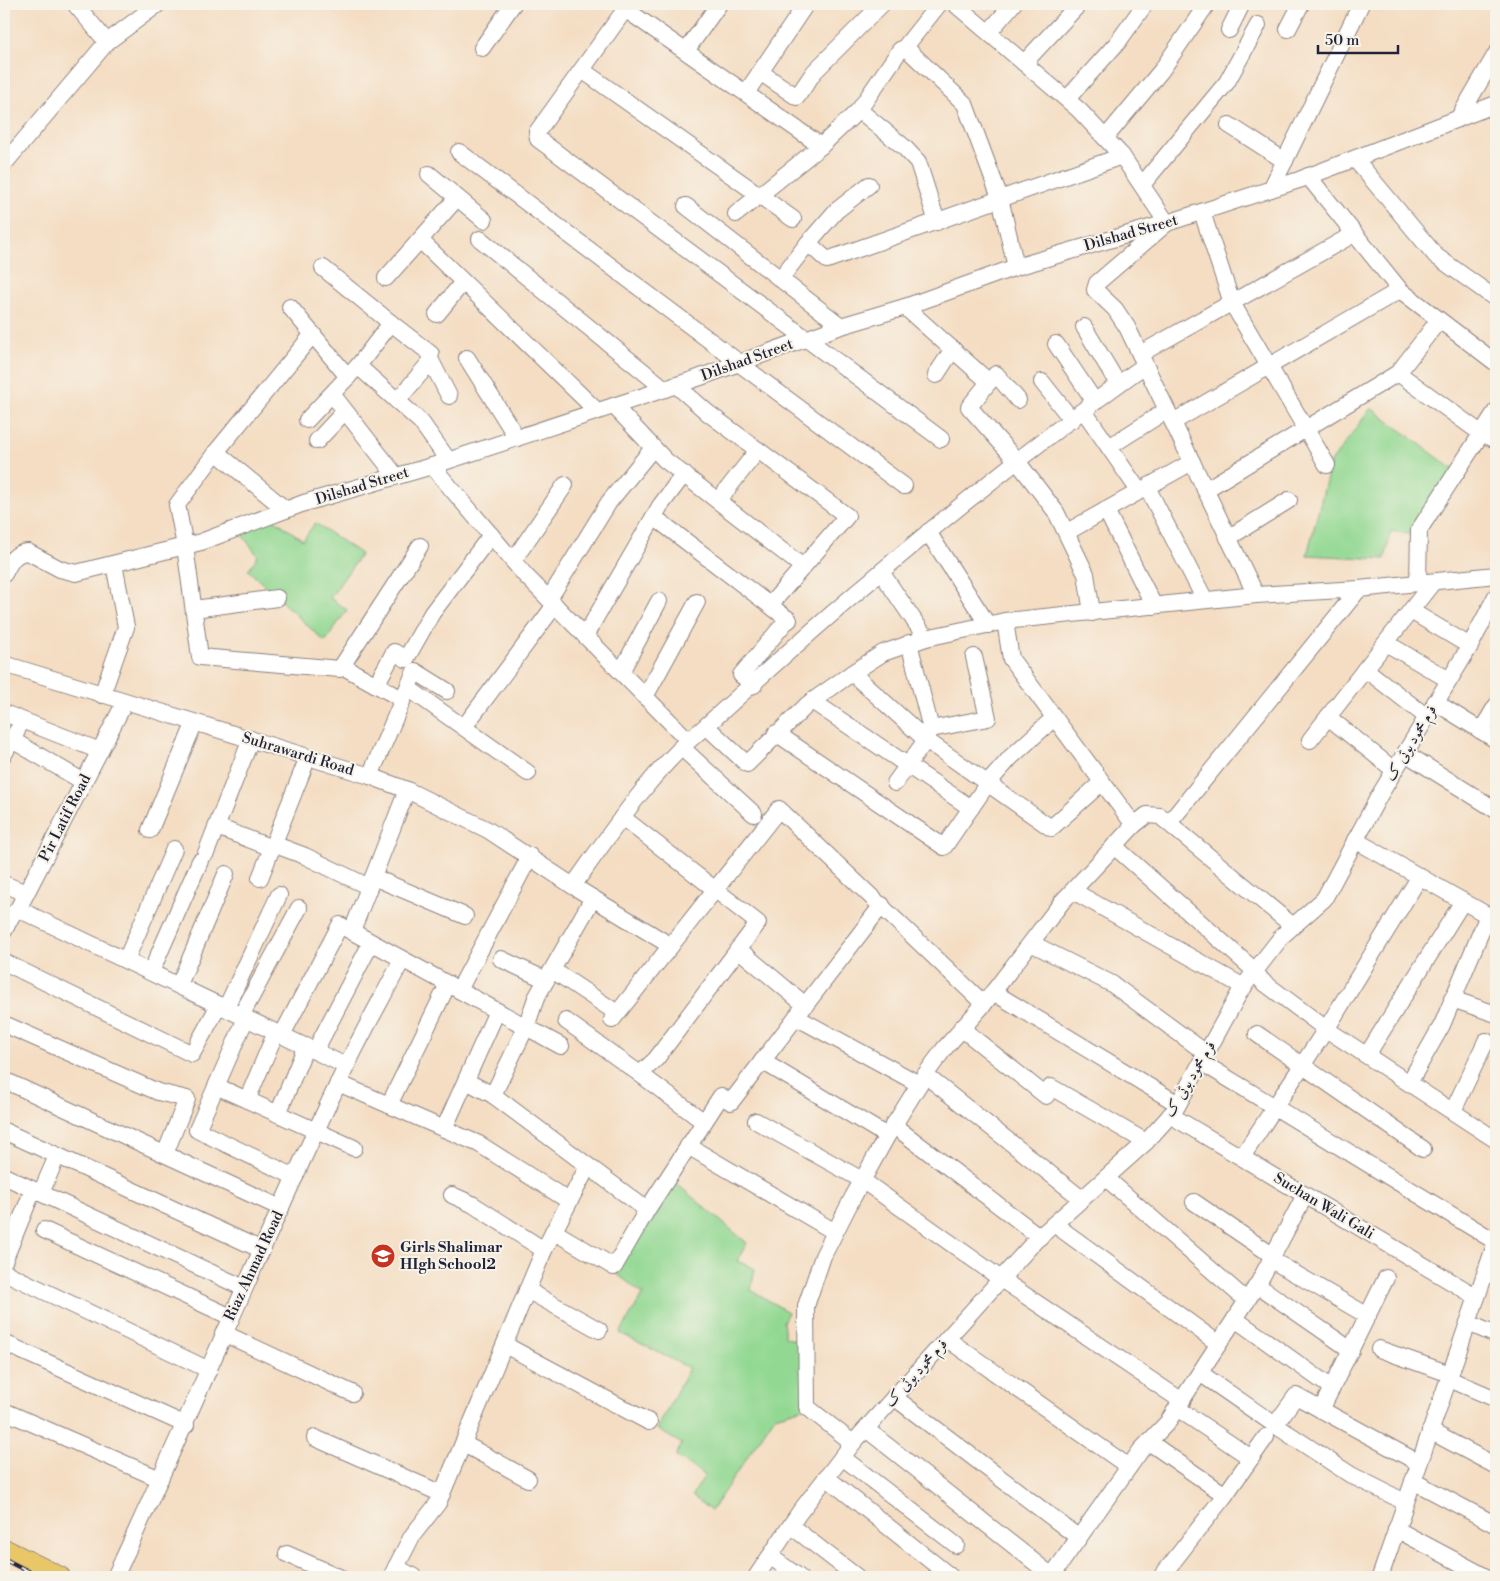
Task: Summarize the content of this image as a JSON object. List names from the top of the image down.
{
  "streets": {
    "street": [
      "Dilshad Street",
      "فرم محمود بوٹی ک",
      "Suhrawardi Road",
      "Pir Latif Road",
      "Suchan Wali Gali",
      "Riaz Ahmad Road"
    ]
  },
  "crossings": [
    ["فرم محمود بوٹی ک", "Suchan Wali Gali"],
    ["Suhrawardi Road", "Pir Latif Road"]
  ],
  "places": {
    "school or university": ["Girls Shalimar HIgh School2"]
  },
  "scale_bar": "50 m"
}
